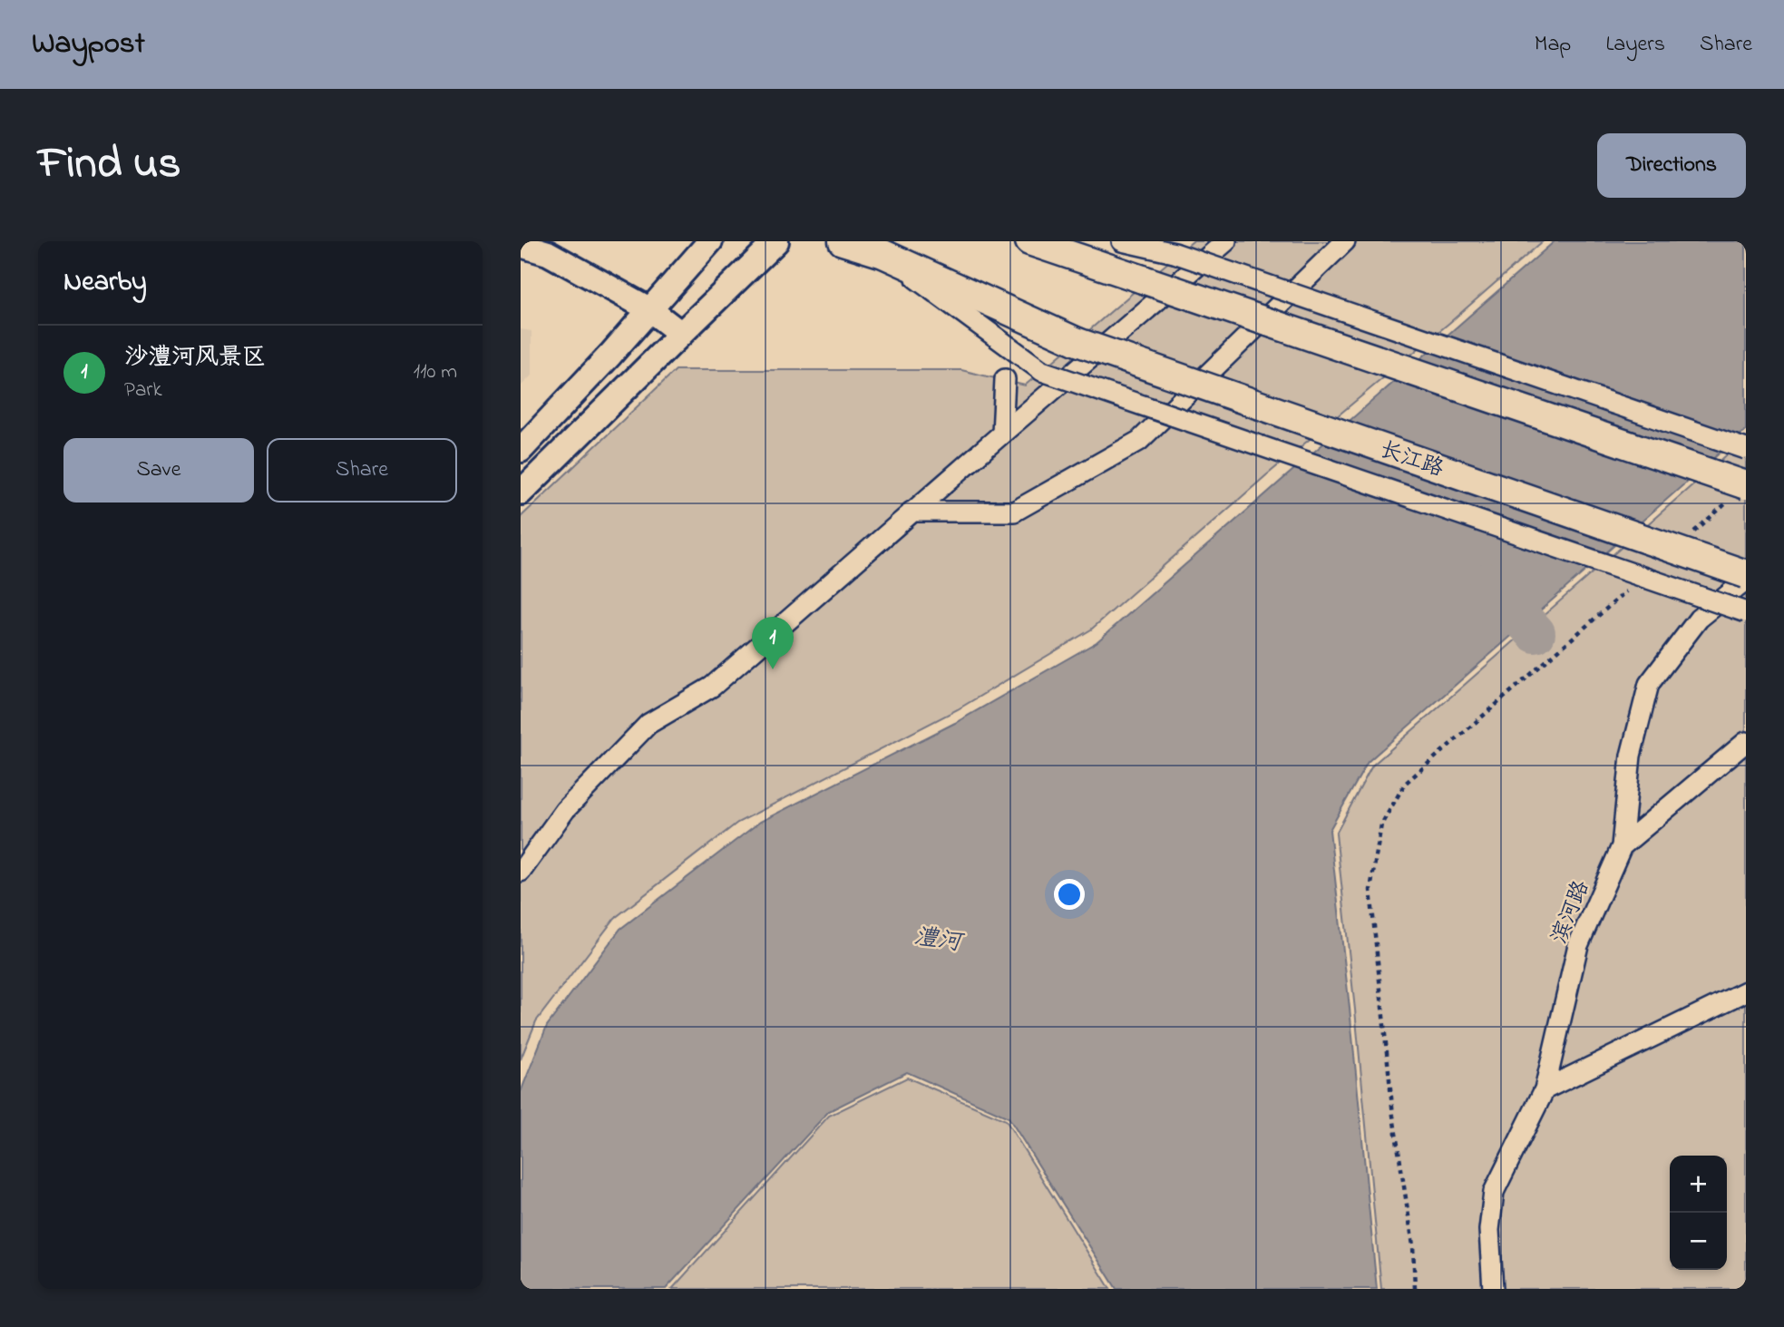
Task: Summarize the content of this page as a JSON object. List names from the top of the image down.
{
  "streets": {
    "main road": ["长江路"],
    "street": ["滨河路"]
  },
  "water": ["澧河"],
  "page": {
    "header": "Waypost",
    "nav": ["Map", "Layers", "Share"],
    "title": "Find us",
    "buttons": [
      "Directions",
      ["Save", "Share"]
    ],
    "heading": "Nearby",
    "list": [
      {
        "mark": "1",
        "name": "沙澧河风景区",
        "note": "Park",
        "value": "110 m"
      }
    ],
    "pins": "1",
    "map_buttons": ["+", "−"]
  }
}
